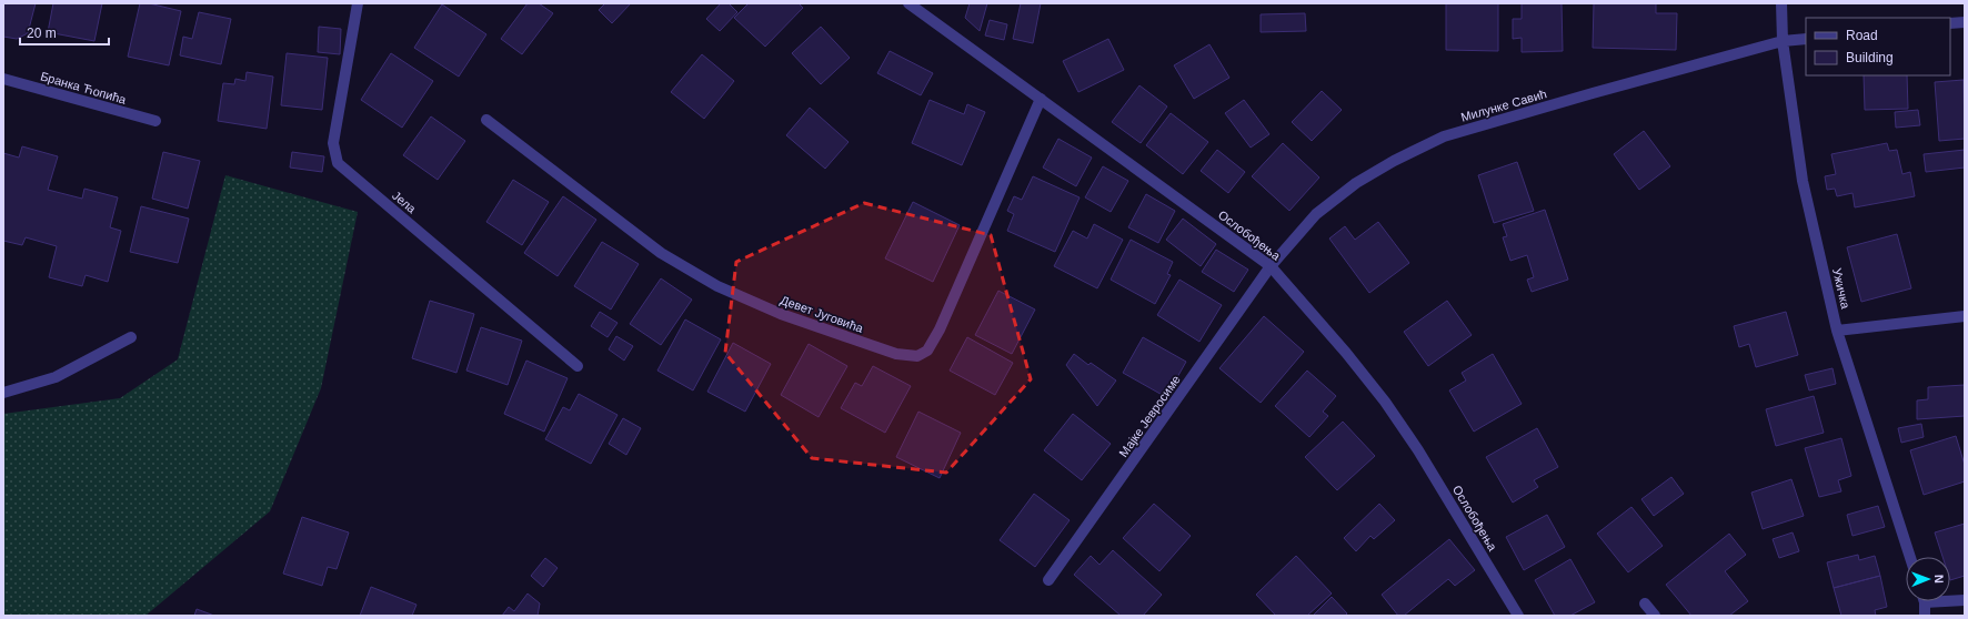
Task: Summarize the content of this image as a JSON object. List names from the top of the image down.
{
  "streets": {
    "street": [
      "Бранка Ћопића",
      "Милунке Савић",
      "Јела",
      "Ослобођења",
      "Ужичка",
      "Девет Југовића",
      "Мајке Јевросиме"
    ]
  },
  "crossings": [
    ["Милунке Савић", "Ослобођења"],
    ["Милунке Савић", "Ужичка"],
    ["Милунке Савић", "Мајке Јевросиме"],
    ["Ослобођења", "Девет Југовића"],
    ["Ослобођења", "Мајке Јевросиме"]
  ],
  "legend": ["Road", "Building"],
  "scale_bar": "20 m",
  "north": "right"
}
